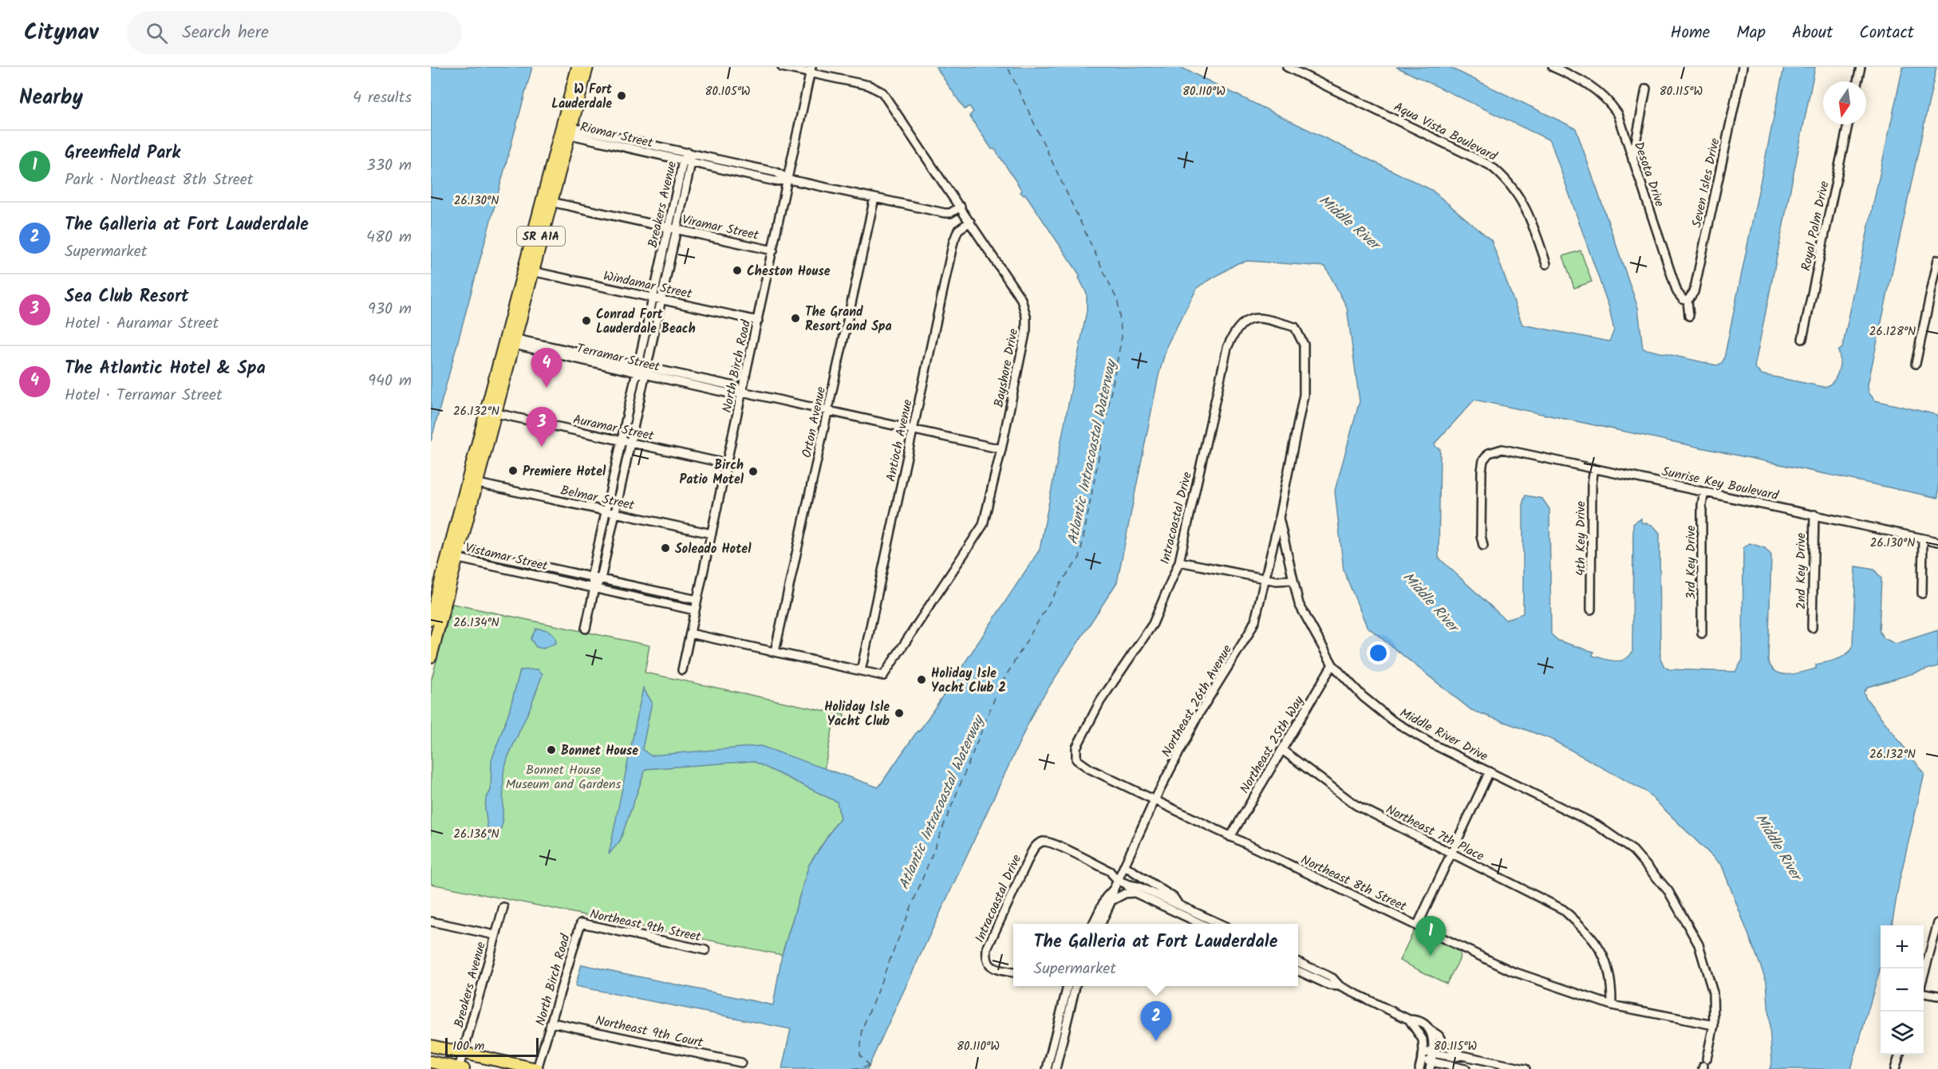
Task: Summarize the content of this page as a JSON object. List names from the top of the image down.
{
  "streets": {
    "main road": ["SR A1A"],
    "street": [
      "Aqua Vista Boulevard",
      "Riomar Street",
      "Desota Drive",
      "Seven Isles Drive",
      "Breakers Avenue",
      "Royal Palm Drive",
      "Viramar Street",
      "Windamar Street",
      "Terramar Street",
      "North Birch Road",
      "Bayshore Drive",
      "Orton Avenue",
      "Auramar Street",
      "Antioch Avenue",
      "Sunrise Key Boulevard",
      "Belmar Street",
      "Intracoastal Drive",
      "4th Key Drive",
      "Vistamar Street",
      "3rd Key Drive",
      "2nd Key Drive",
      "Northeast 26th Avenue",
      "Middle River Drive",
      "Northeast 25th Way",
      "Northeast 7th Place",
      "Northeast 8th Street",
      "Northeast 9th Street",
      "Northeast 9th Court"
    ]
  },
  "crossings": [
    ["Riomar Street", "Breakers Avenue"],
    ["Riomar Street", "SR A1A"],
    ["Riomar Street", "North Birch Road"],
    ["Riomar Street", "Bayshore Drive"],
    ["Riomar Street", "Orton Avenue"],
    ["Desota Drive", "Seven Isles Drive"],
    ["Breakers Avenue", "Viramar Street"],
    ["Breakers Avenue", "Windamar Street"],
    ["Breakers Avenue", "Terramar Street"],
    ["Breakers Avenue", "Auramar Street"],
    ["Breakers Avenue", "Belmar Street"],
    ["Breakers Avenue", "Vistamar Street"],
    ["Viramar Street", "SR A1A"],
    ["Viramar Street", "North Birch Road"],
    ["SR A1A", "Windamar Street"],
    ["SR A1A", "Terramar Street"],
    ["SR A1A", "Auramar Street"],
    ["SR A1A", "Belmar Street"],
    ["SR A1A", "Vistamar Street"],
    ["Windamar Street", "North Birch Road"],
    ["Terramar Street", "North Birch Road"],
    ["Terramar Street", "Bayshore Drive"],
    ["Terramar Street", "Orton Avenue"],
    ["Terramar Street", "Antioch Avenue"],
    ["North Birch Road", "Bayshore Drive"],
    ["North Birch Road", "Auramar Street"],
    ["North Birch Road", "Belmar Street"],
    ["North Birch Road", "Vistamar Street"],
    ["North Birch Road", "Northeast 9th Street"],
    ["North Birch Road", "Northeast 9th Court"],
    ["Bayshore Drive", "Antioch Avenue"],
    ["Sunrise Key Boulevard", "4th Key Drive"],
    ["Sunrise Key Boulevard", "3rd Key Drive"],
    ["Sunrise Key Boulevard", "2nd Key Drive"],
    ["Intracoastal Drive", "Northeast 26th Avenue"],
    ["Intracoastal Drive", "Middle River Drive"],
    ["Intracoastal Drive", "Northeast 8th Street"],
    ["Northeast 26th Avenue", "Middle River Drive"],
    ["Northeast 26th Avenue", "Northeast 8th Street"],
    ["Middle River Drive", "Northeast 25th Way"],
    ["Middle River Drive", "Northeast 8th Street"],
    ["Northeast 25th Way", "Northeast 7th Place"],
    ["Northeast 25th Way", "Northeast 8th Street"],
    ["Northeast 7th Place", "Northeast 8th Street"]
  ],
  "water": ["Middle River", "Atlantic Intracoastal Waterway"],
  "parks": ["Bonnet House Museum and Gardens"],
  "places": [
    "W Fort Lauderdale",
    "Cheston House",
    "The Grand Resort and Spa",
    "Conrad Fort Lauderdale Beach",
    "Premiere Hotel",
    "Birch Patio Motel",
    "Soleado Hotel",
    "Holiday Isle Yacht Club 2",
    "Holiday Isle Yacht Club",
    "Bonnet House"
  ],
  "scale_bar": "100 m",
  "north": "bottom",
  "page": {
    "header": "Citynav",
    "search": "Search here",
    "nav": [
      "Home",
      "Map",
      "About",
      "Contact"
    ],
    "heading": ["Nearby", "4 results"],
    "list": [
      {
        "mark": "1",
        "name": "Greenfield Park",
        "note": "Park · Northeast 8th Street",
        "value": "330 m"
      },
      {
        "mark": "2",
        "name": "The Galleria at Fort Lauderdale",
        "note": "Supermarket",
        "value": "480 m"
      },
      {
        "mark": "3",
        "name": "Sea Club Resort",
        "note": "Hotel · Auramar Street",
        "value": "930 m"
      },
      {
        "mark": "4",
        "name": "The Atlantic Hotel & Spa",
        "note": "Hotel · Terramar Street",
        "value": "940 m"
      }
    ],
    "pins": [
      "4",
      "3",
      "1",
      "2"
    ],
    "popup": ["The Galleria at Fort Lauderdale", "Supermarket"],
    "map_buttons": ["+", "−"],
    "scale": "100 m"
  },
  "coordinates": [
    "80.105°W",
    "80.110°W",
    "80.115°W",
    "26.130°N",
    "26.128°N",
    "26.132°N",
    "26.134°N",
    "26.136°N"
  ]
}
